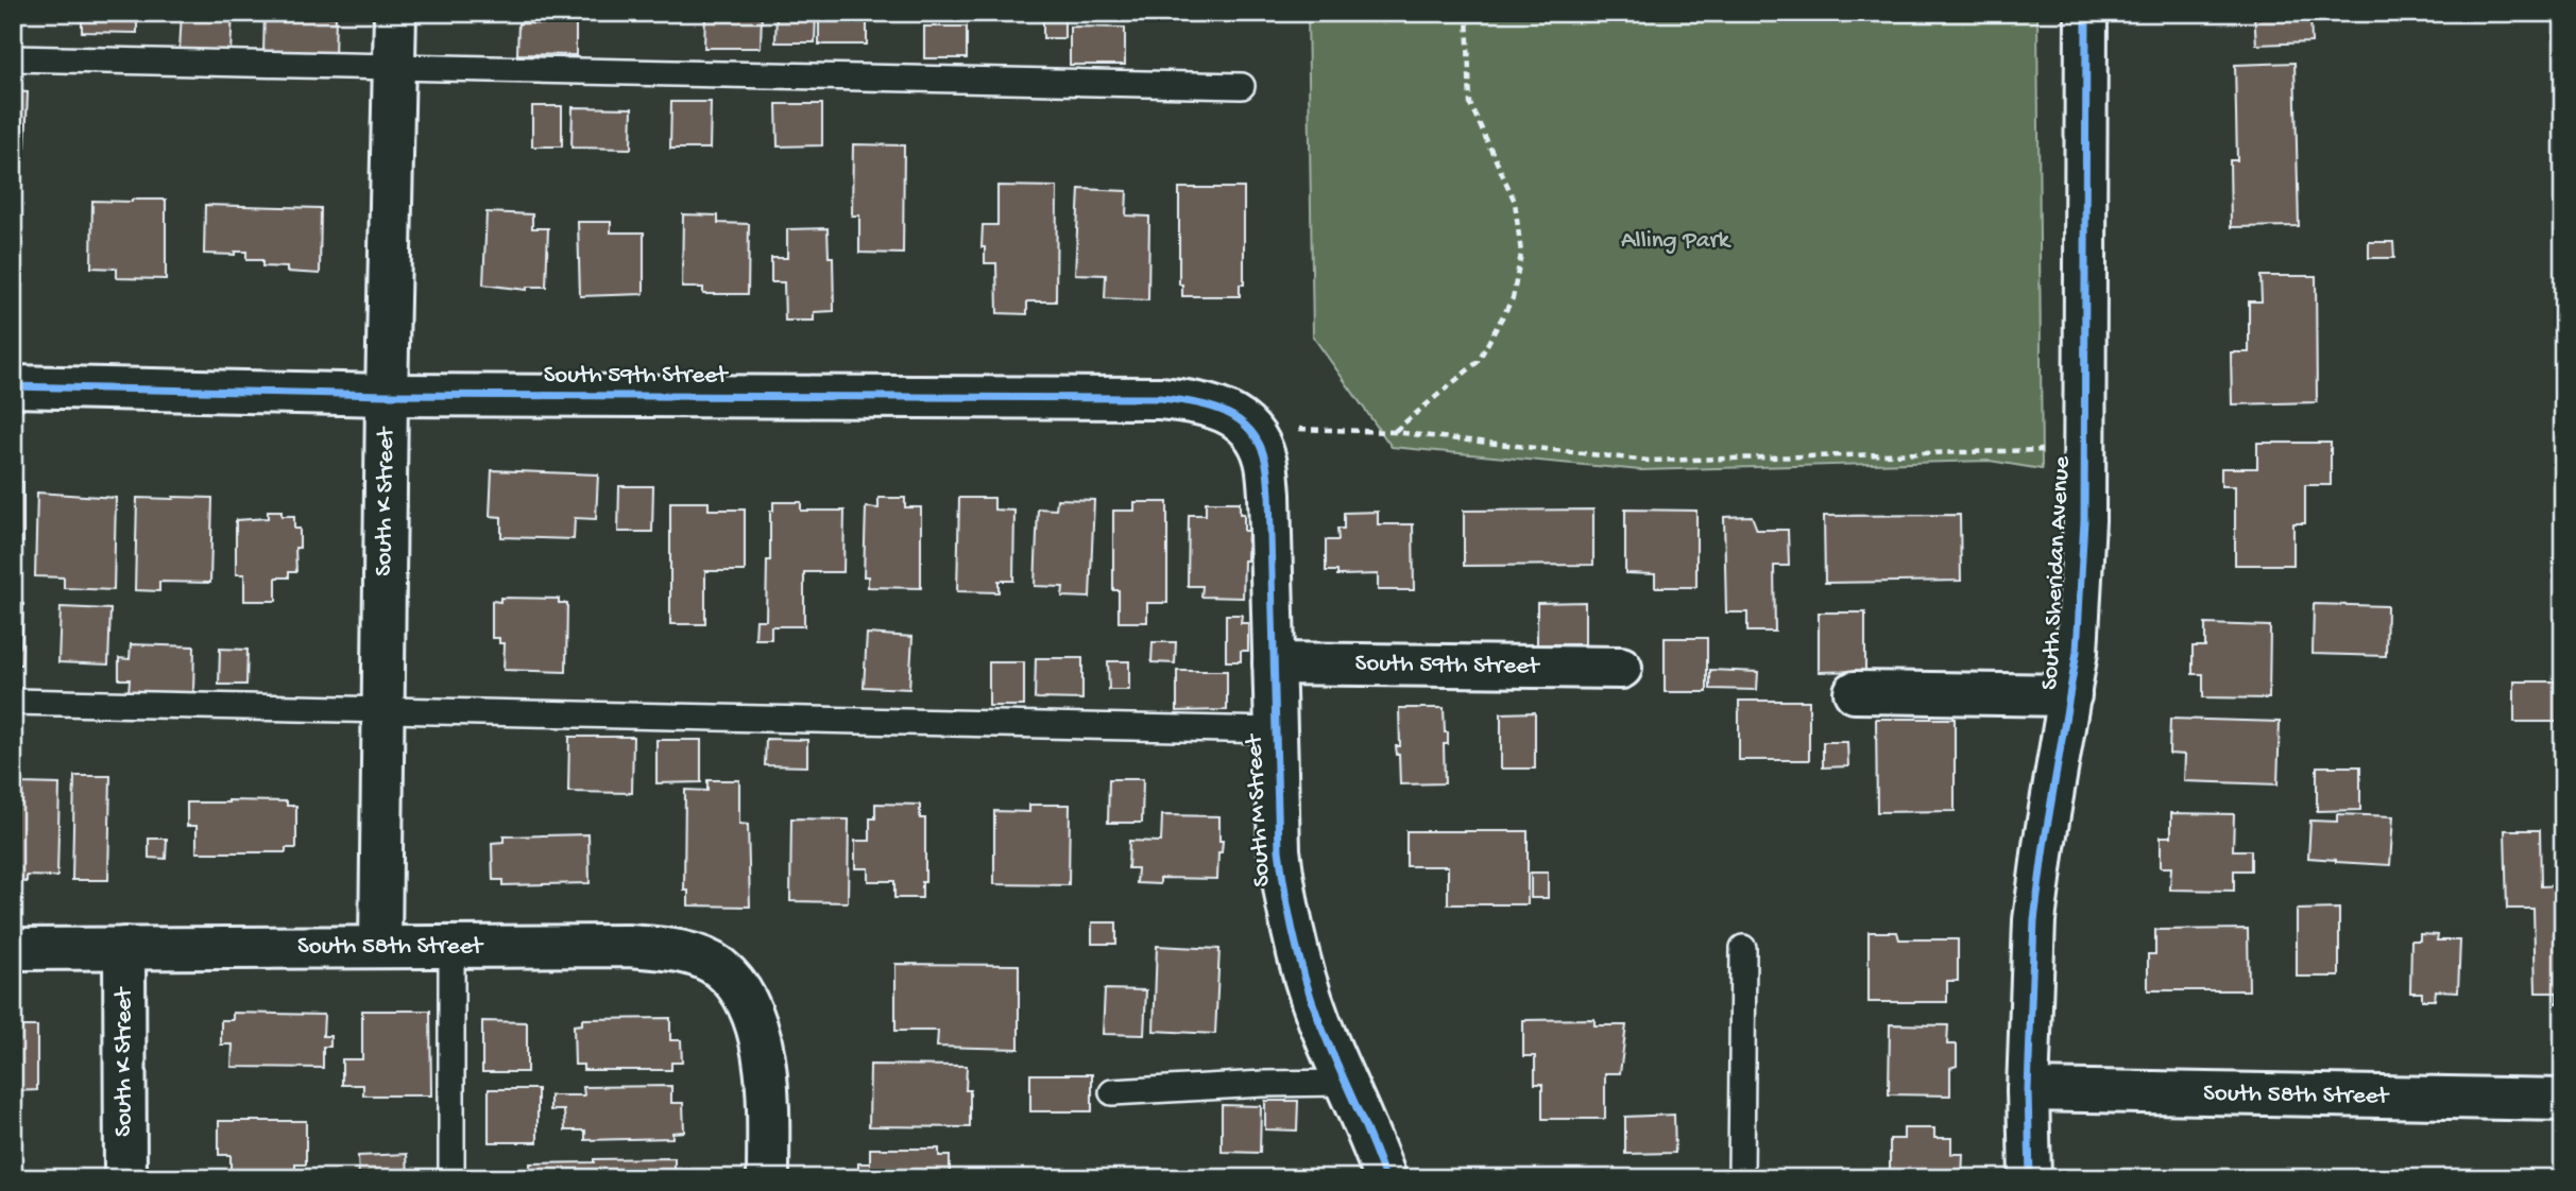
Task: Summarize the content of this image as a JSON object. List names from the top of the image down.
{
  "streets": {
    "street": [
      "South 59th Street",
      "South K Street",
      "South Sheridan Avenue",
      "South M Street",
      "South 58th Street"
    ]
  },
  "crossings": [
    ["South 59th Street", "South K Street"],
    ["South 59th Street", "South M Street"],
    ["South K Street", "South 58th Street"],
    ["South Sheridan Avenue", "South 58th Street"]
  ],
  "parks": ["Alling Park"]
}
